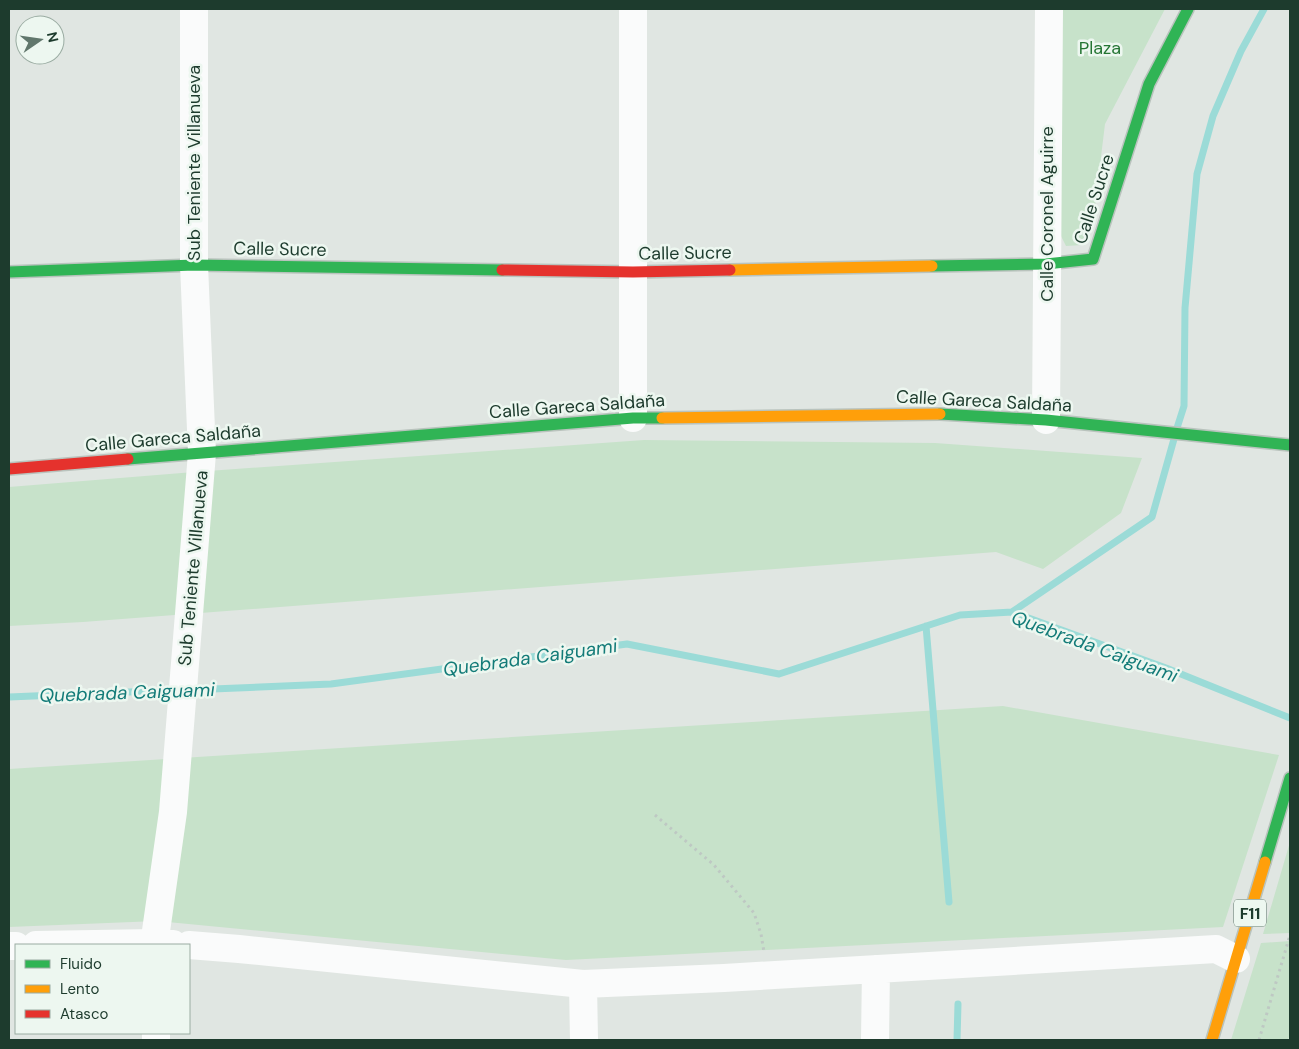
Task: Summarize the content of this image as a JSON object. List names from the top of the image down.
{
  "streets": {
    "main road": ["Calle Sucre", "Calle Gareca Saldaña", "F11"],
    "street": ["Sub Teniente Villanueva", "Calle Coronel Aguirre"]
  },
  "crossings": [
    ["Sub Teniente Villanueva", "Calle Sucre"],
    ["Sub Teniente Villanueva", "Calle Gareca Saldaña"],
    ["Calle Sucre", "Calle Coronel Aguirre"],
    ["Calle Coronel Aguirre", "Calle Gareca Saldaña"]
  ],
  "water": ["Quebrada Caiguami"],
  "parks": ["Plaza"],
  "legend": ["Fluido", "Lento", "Atasco"],
  "north": "right"
}
